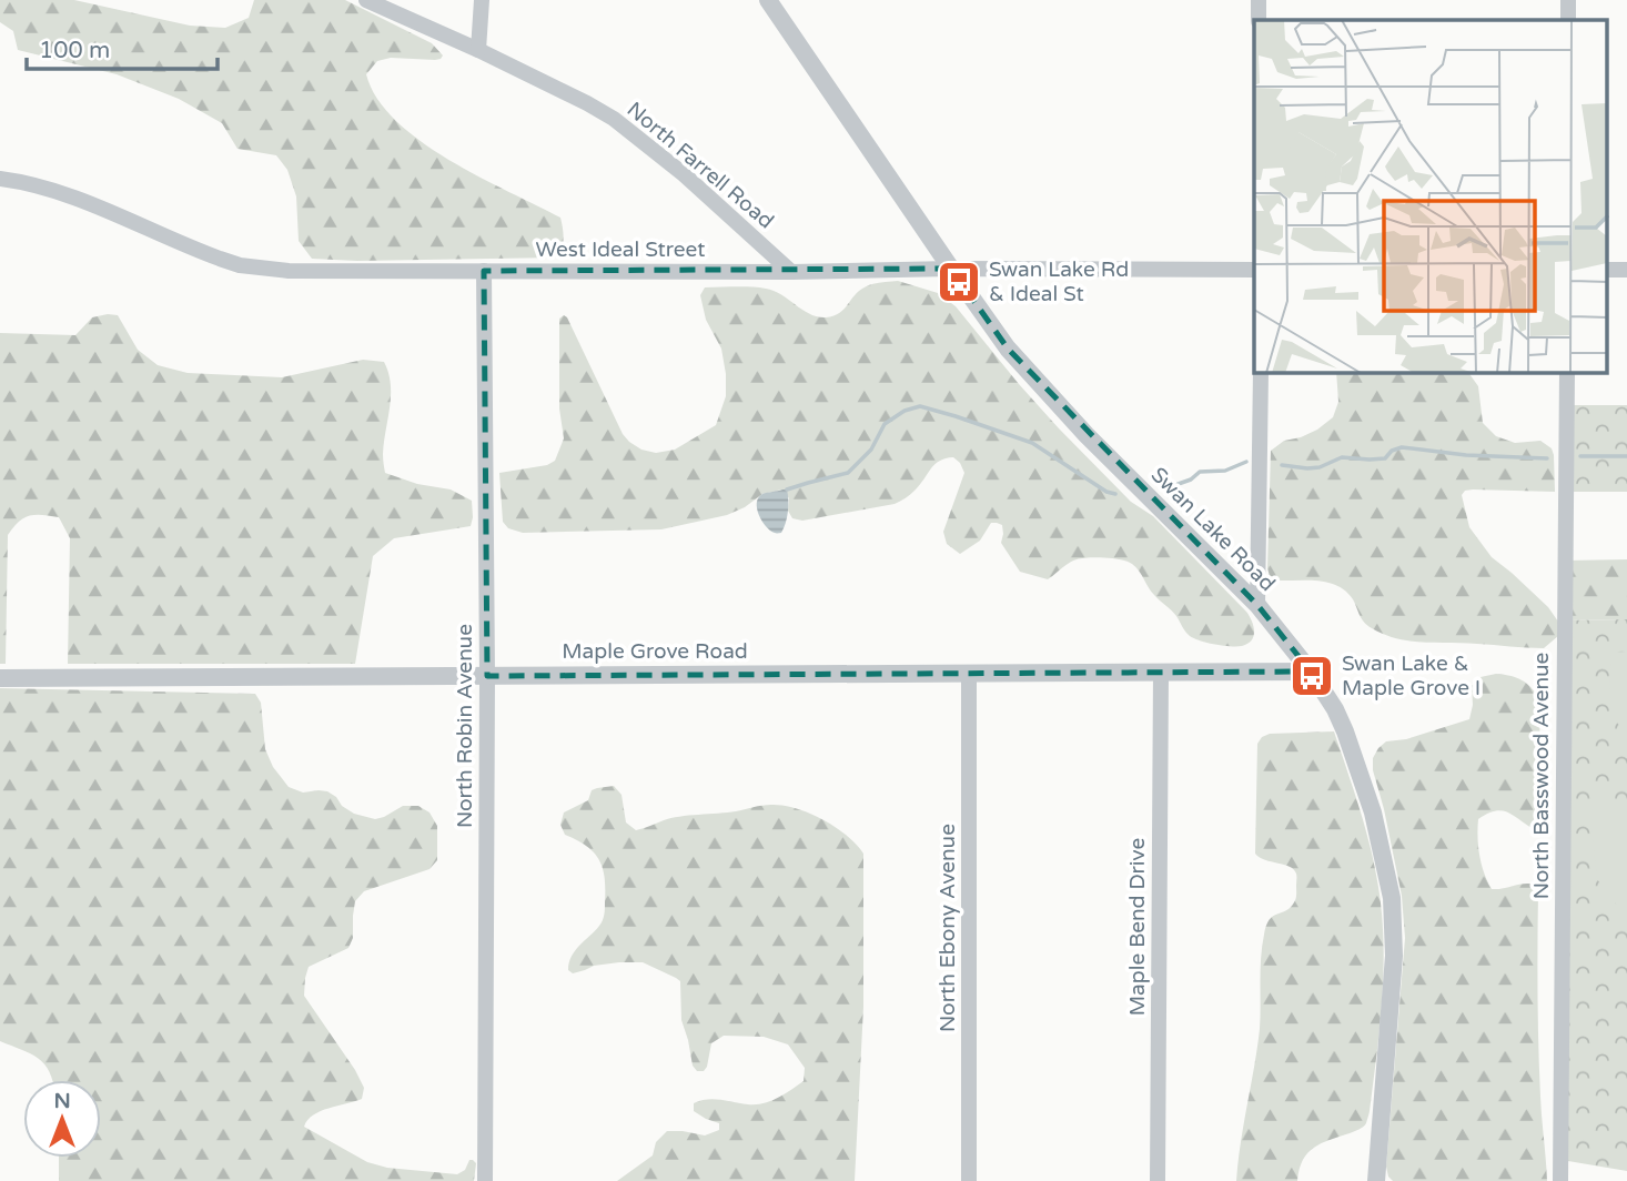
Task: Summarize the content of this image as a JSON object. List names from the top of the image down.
{
  "streets": {
    "street": [
      "North Farrell Road",
      "West Ideal Street",
      "Swan Lake Road",
      "Maple Grove Road",
      "North Robin Avenue",
      "North Basswood Avenue",
      "Maple Bend Drive",
      "North Ebony Avenue"
    ]
  },
  "crossings": [
    ["North Farrell Road", "West Ideal Street"],
    ["West Ideal Street", "Swan Lake Road"],
    ["West Ideal Street", "North Robin Avenue"],
    ["Swan Lake Road", "Maple Grove Road"],
    ["Maple Grove Road", "North Robin Avenue"],
    ["Maple Grove Road", "Maple Bend Drive"],
    ["Maple Grove Road", "North Ebony Avenue"]
  ],
  "places": {
    "bus stop": ["Swan Lake Rd & Ideal St", "Swan Lake & Maple Grove I"]
  },
  "scale_bar": "100 m",
  "north": "top"
}
